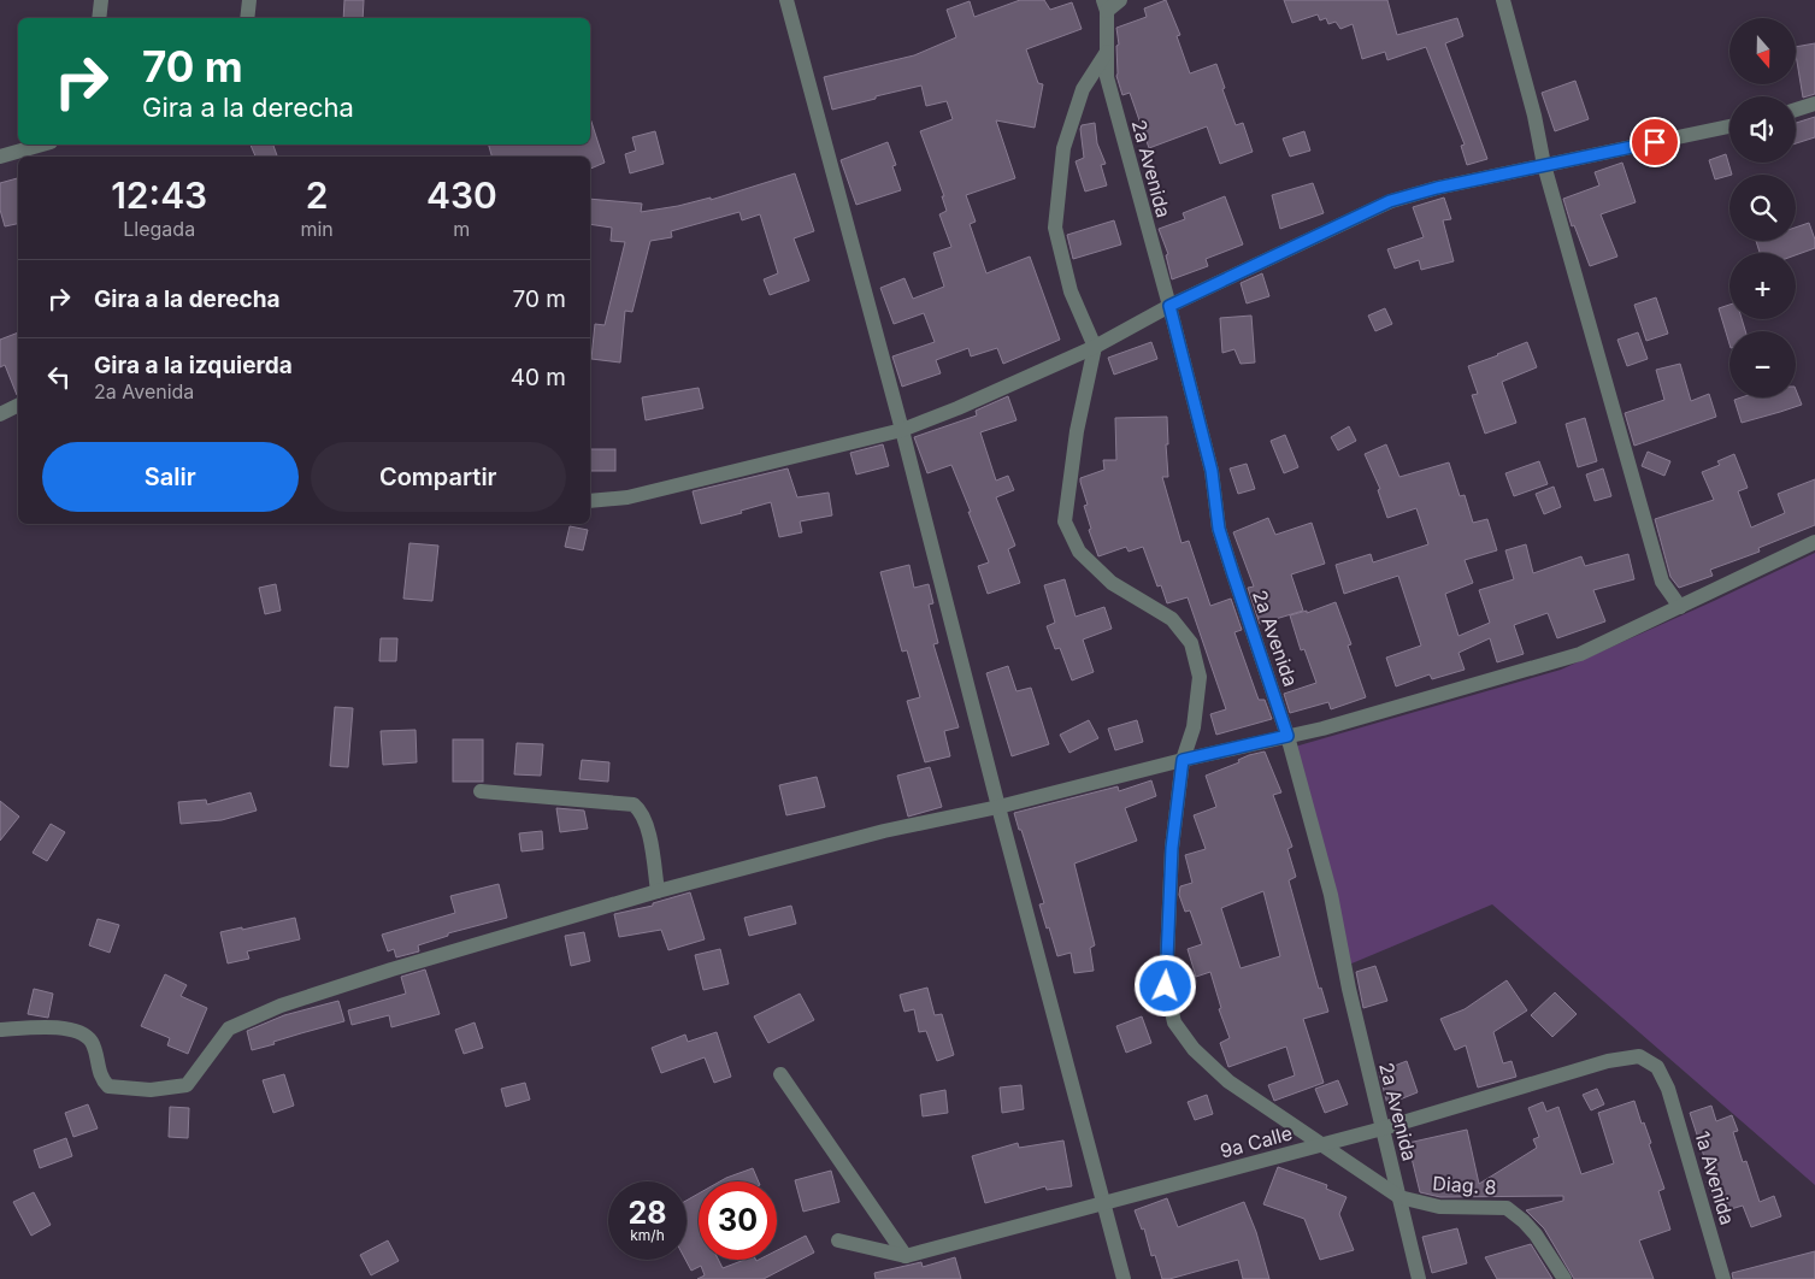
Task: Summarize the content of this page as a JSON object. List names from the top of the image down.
{
  "streets": {
    "street": [
      "2a Avenida",
      "9a Calle",
      "1a Avenida",
      "Diag. 8"
    ]
  },
  "crossings": [
    ["2a Avenida", "9a Calle"],
    ["2a Avenida", "Diag. 8"],
    ["9a Calle", "1a Avenida"],
    ["9a Calle", "Diag. 8"]
  ],
  "north": "bottom",
  "page": {
    "map_buttons": ["+", "−"],
    "turn": ["70 m", "Gira a la derecha"],
    "eta": [
      "12:43",
      "Llegada",
      "2",
      "min",
      "430",
      "m"
    ],
    "list": [
      {
        "name": "Gira a la derecha",
        "value": "70 m"
      },
      {
        "name": "Gira a la izquierda",
        "note": "2a Avenida",
        "value": "40 m"
      }
    ],
    "buttons": ["Salir", "Compartir"],
    "speed": "28 km/h",
    "limit": "30"
  }
}
